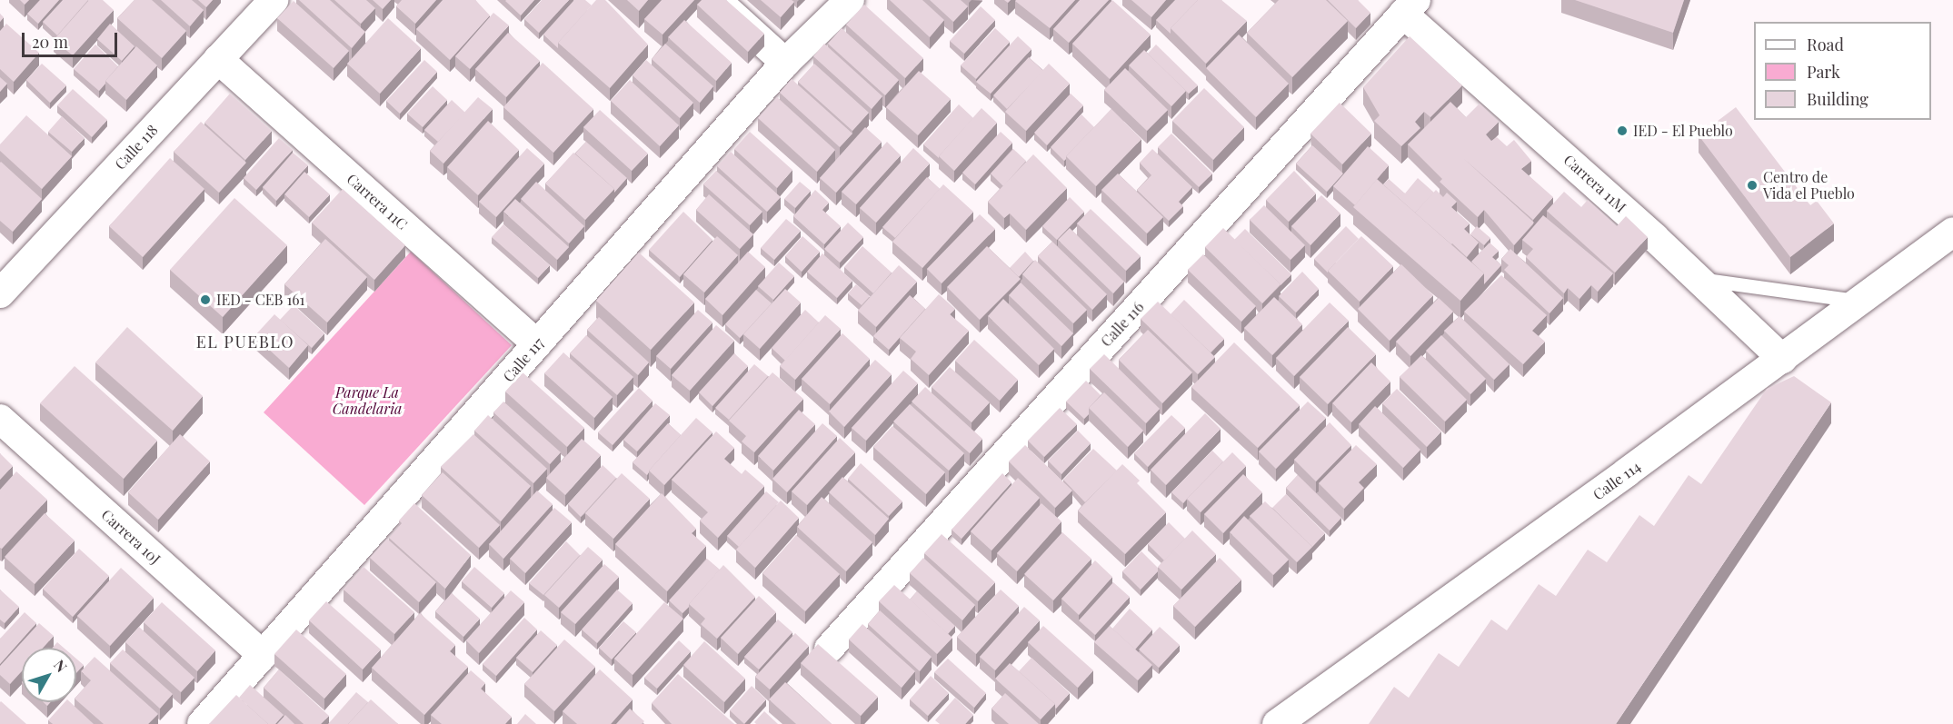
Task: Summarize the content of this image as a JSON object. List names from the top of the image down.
{
  "streets": {
    "street": [
      "Calle 118",
      "Carrera 11M",
      "Carrera 11C",
      "Calle 116",
      "Calle 117",
      "Calle 114",
      "Carrera 10J"
    ]
  },
  "crossings": [
    ["Calle 118", "Carrera 11C"],
    ["Carrera 11M", "Calle 116"],
    ["Carrera 11M", "Calle 114"],
    ["Carrera 11C", "Calle 117"],
    ["Calle 117", "Carrera 10J"]
  ],
  "districts": ["EL PUEBLO"],
  "parks": ["Parque La Candelaria"],
  "places": ["IED - El Pueblo", "Centro de Vida el Pueblo", "IED - CEB 161"],
  "legend": ["Road", "Park", "Building"],
  "scale_bar": "20 m",
  "north": "top right"
}
